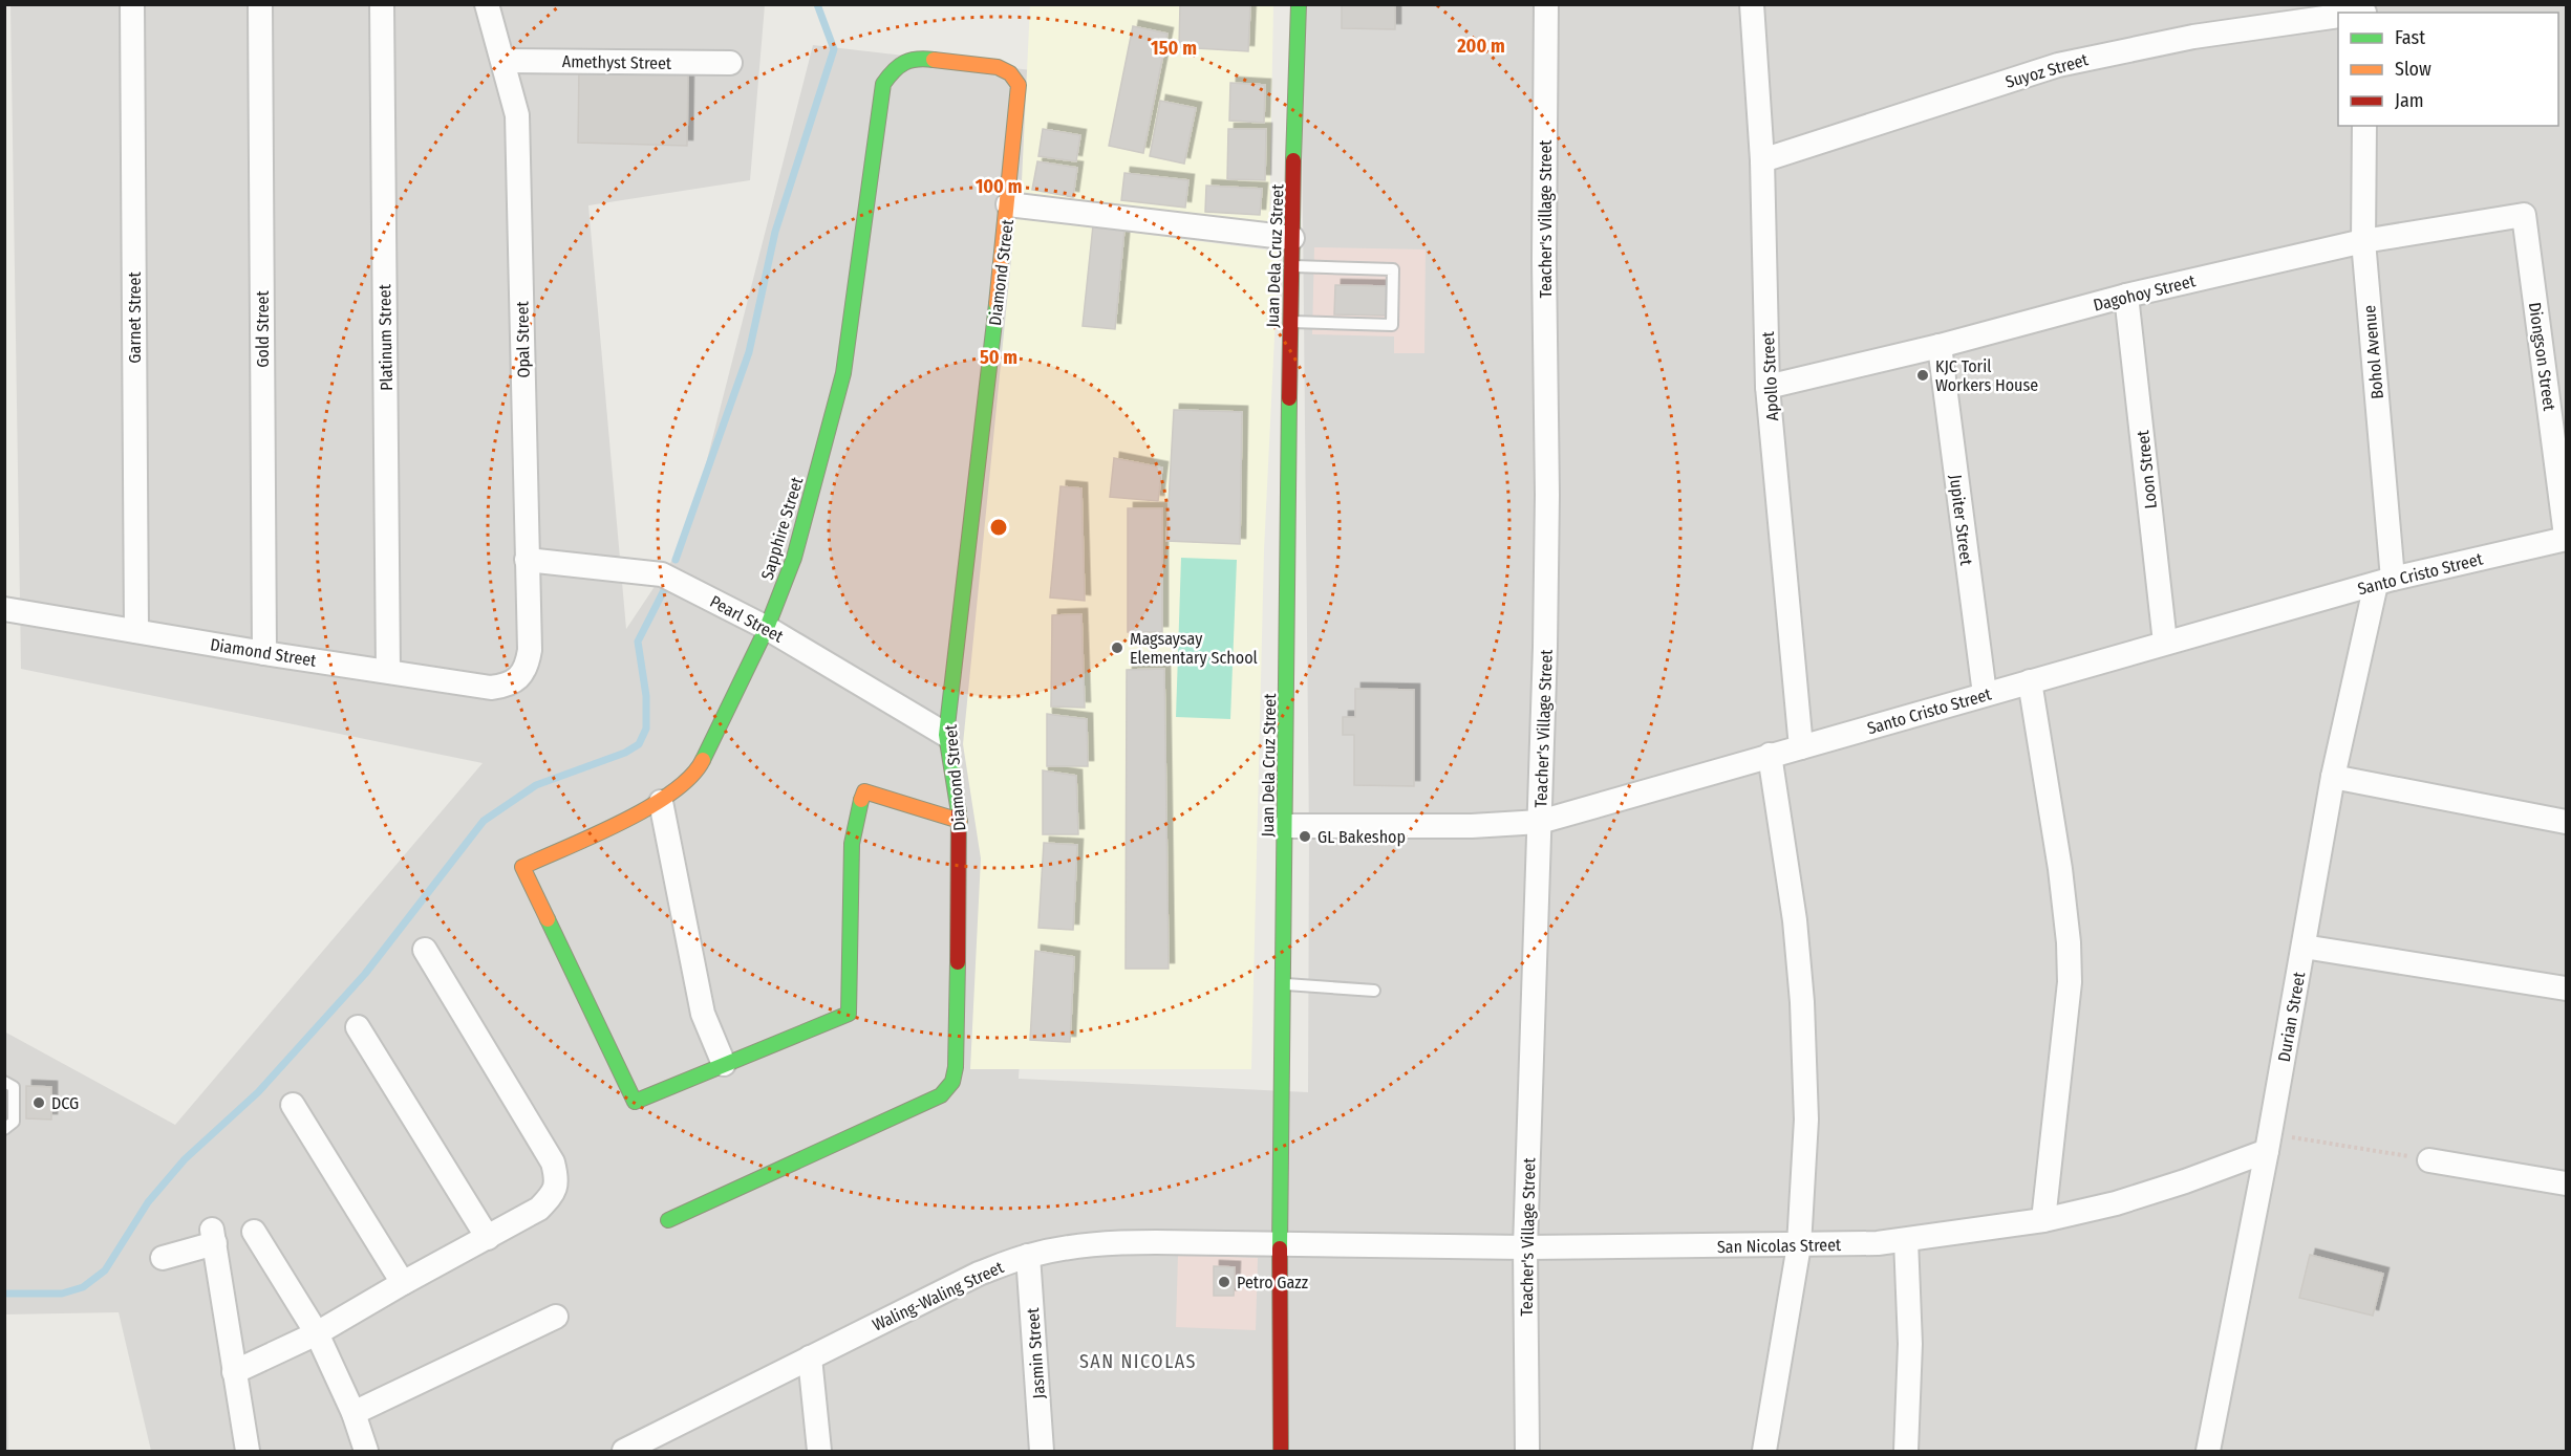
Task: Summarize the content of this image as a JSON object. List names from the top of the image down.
{
  "streets": {
    "street": [
      "Amethyst Street",
      "Suyoz Street",
      "Teacher's Village Street",
      "Juan Dela Cruz Street",
      "Diamond Street",
      "Dagohoy Street",
      "Garnet Street",
      "Gold Street",
      "Platinum Street",
      "Opal Street",
      "Bohol Avenue",
      "Diongson Street",
      "Apollo Street",
      "Loon Street",
      "Jupiter Street",
      "Sapphire Street",
      "Santo Cristo Street",
      "Pearl Street",
      "Durian Street",
      "San Nicolas Street",
      "Waling-Waling Street",
      "Jasmin Street"
    ]
  },
  "crossings": [
    ["Amethyst Street", "Opal Street"],
    ["Suyoz Street", "Apollo Street"],
    ["Teacher's Village Street", "Santo Cristo Street"],
    ["Teacher's Village Street", "San Nicolas Street"],
    ["Juan Dela Cruz Street", "Santo Cristo Street"],
    ["Juan Dela Cruz Street", "San Nicolas Street"],
    ["Juan Dela Cruz Street", "Waling-Waling Street"],
    ["Diamond Street", "Garnet Street"],
    ["Diamond Street", "Gold Street"],
    ["Diamond Street", "Platinum Street"],
    ["Diamond Street", "Opal Street"],
    ["Diamond Street", "Sapphire Street"],
    ["Diamond Street", "Pearl Street"],
    ["Dagohoy Street", "Bohol Avenue"],
    ["Dagohoy Street", "Diongson Street"],
    ["Dagohoy Street", "Apollo Street"],
    ["Dagohoy Street", "Loon Street"],
    ["Dagohoy Street", "Jupiter Street"],
    ["Opal Street", "Pearl Street"],
    ["Bohol Avenue", "Santo Cristo Street"],
    ["Bohol Avenue", "Durian Street"],
    ["Diongson Street", "Santo Cristo Street"],
    ["Apollo Street", "Santo Cristo Street"],
    ["Loon Street", "Santo Cristo Street"],
    ["Jupiter Street", "Santo Cristo Street"],
    ["Sapphire Street", "Pearl Street"],
    ["Santo Cristo Street", "Durian Street"],
    ["Durian Street", "San Nicolas Street"],
    ["San Nicolas Street", "Waling-Waling Street"],
    ["Waling-Waling Street", "Jasmin Street"]
  ],
  "districts": ["SAN NICOLAS"],
  "places": [
    "KJC Toril Workers House",
    "Magsaysay Elementary School",
    "GL Bakeshop",
    "DCG",
    "Petro Gazz"
  ],
  "legend": ["Fast", "Slow", "Jam"],
  "rings": [
    "200 m",
    "150 m",
    "100 m",
    "50 m"
  ]
}
